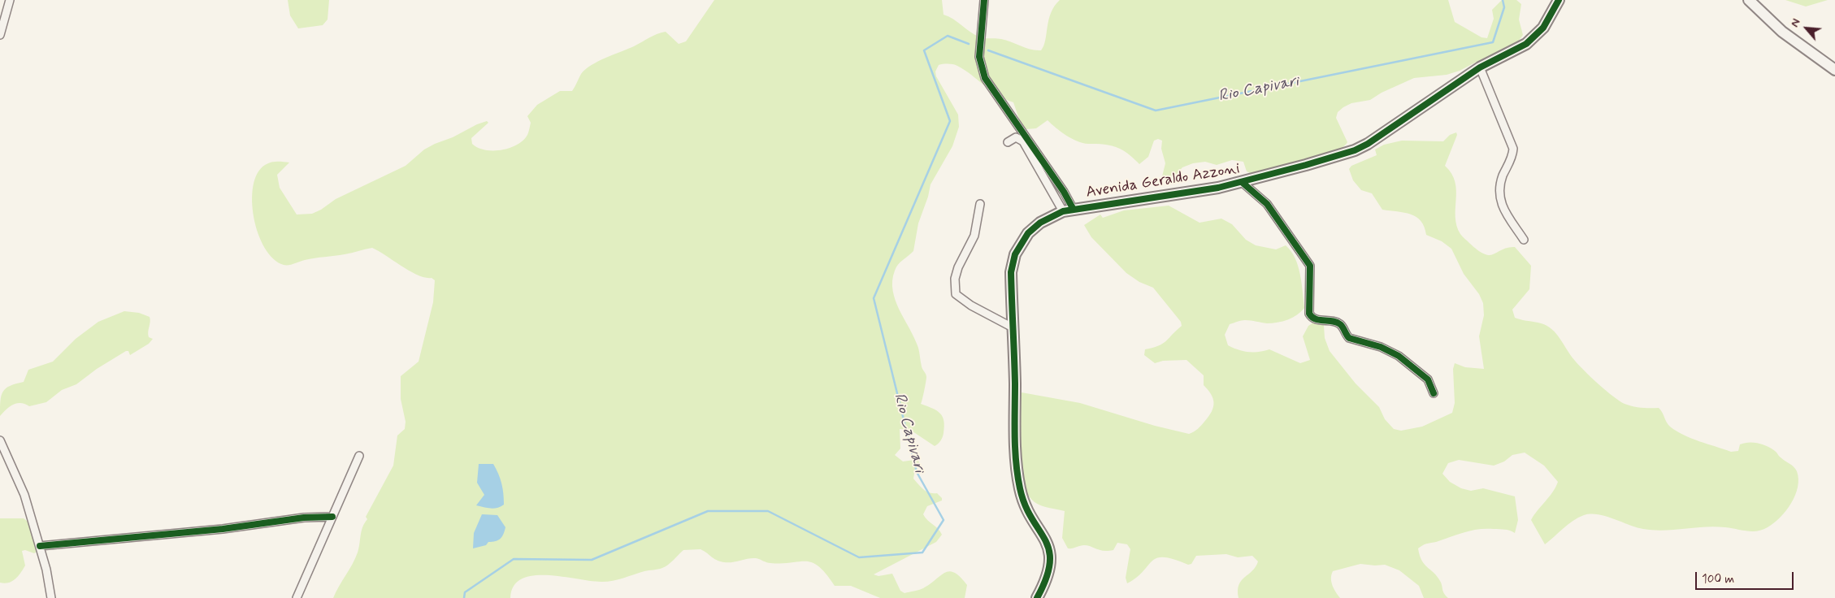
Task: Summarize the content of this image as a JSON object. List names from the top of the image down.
{
  "streets": {
    "street": ["Avenida Geraldo Azzoni"]
  },
  "water": ["Rio Capivari"],
  "scale_bar": "100 m",
  "north": "top left"
}
